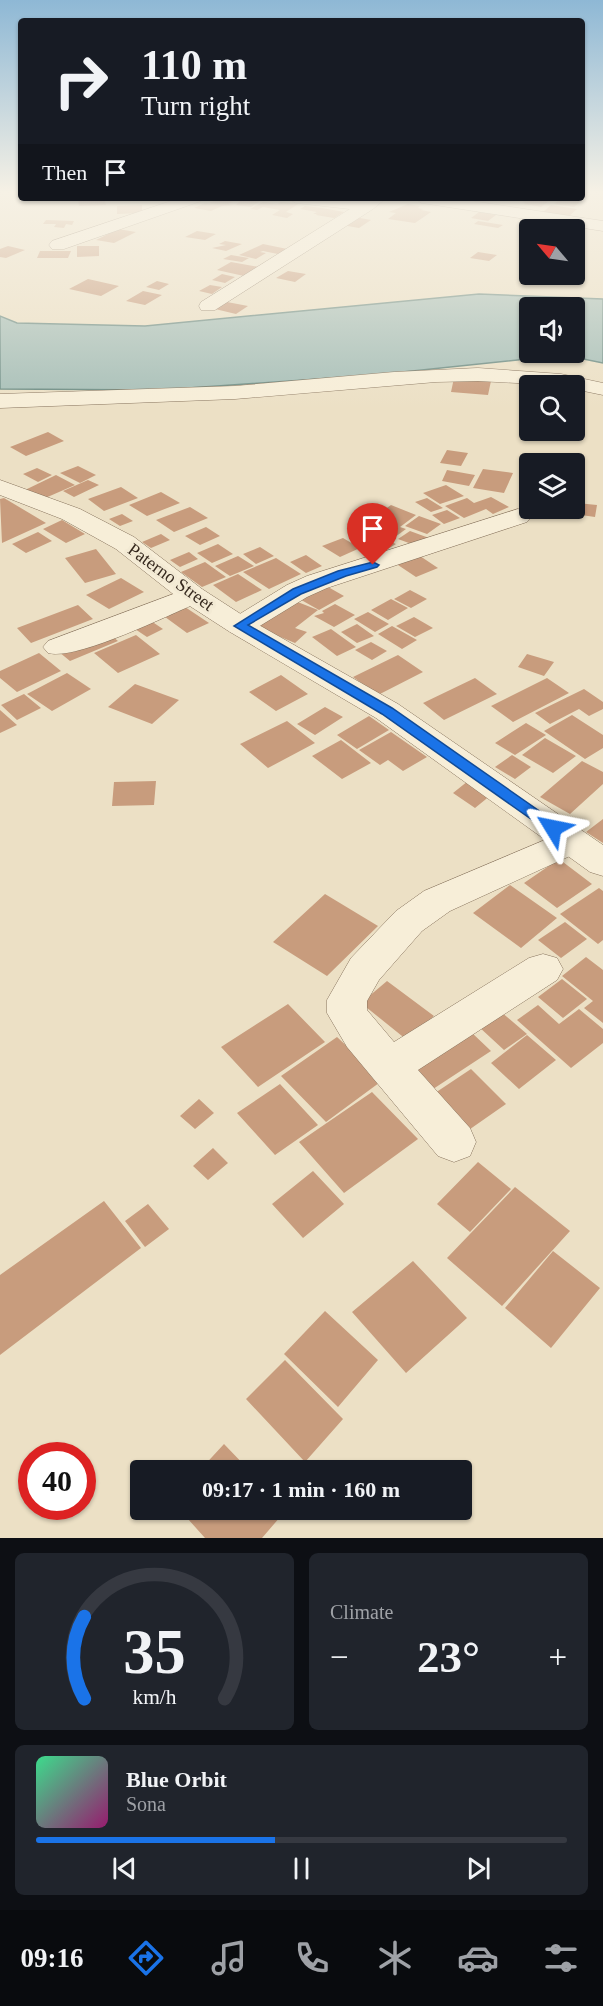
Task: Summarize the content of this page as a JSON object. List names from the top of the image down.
{
  "streets": {
    "street": ["Paterno Street"]
  },
  "north": "top left",
  "page": {
    "turn": ["110 m", "Turn right"],
    "then": "Then",
    "limit": "40",
    "trip": "09:17 · 1 min · 160 m",
    "tile": "Climate",
    "heat": ["−", "23°", "+"],
    "song": ["Blue Orbit", "Sona"],
    "tabs": "09:16",
    "gauge": ["35", "km/h"]
  }
}
